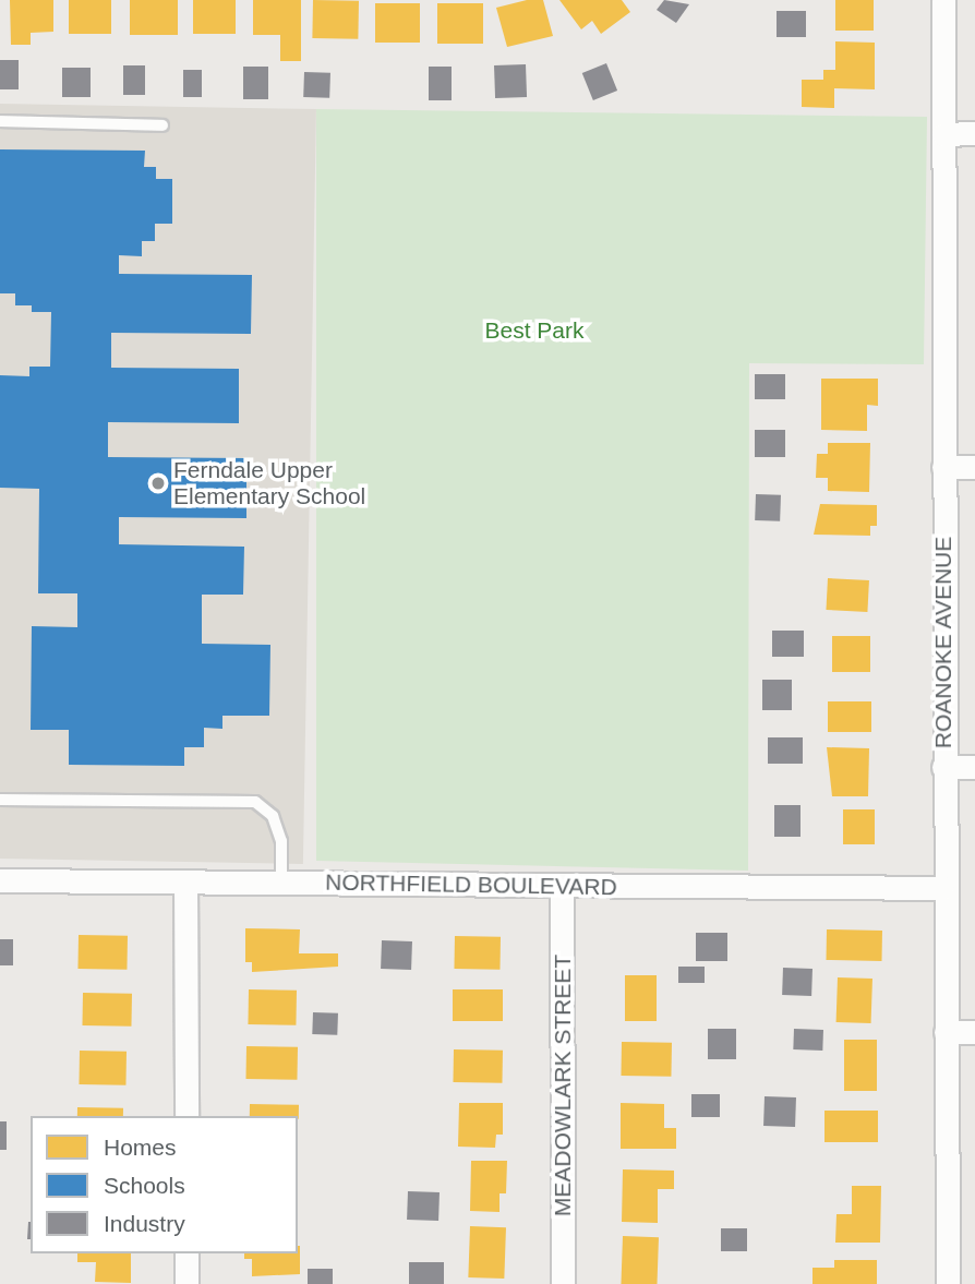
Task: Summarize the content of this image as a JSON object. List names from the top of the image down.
{
  "streets": {
    "street": ["ROANOKE AVENUE", "NORTHFIELD BOULEVARD", "MEADOWLARK STREET"]
  },
  "crossings": [
    ["ROANOKE AVENUE", "NORTHFIELD BOULEVARD"],
    ["NORTHFIELD BOULEVARD", "MEADOWLARK STREET"]
  ],
  "parks": ["Best Park"],
  "places": ["Ferndale Upper Elementary School"],
  "legend": ["Homes", "Schools", "Industry"]
}
